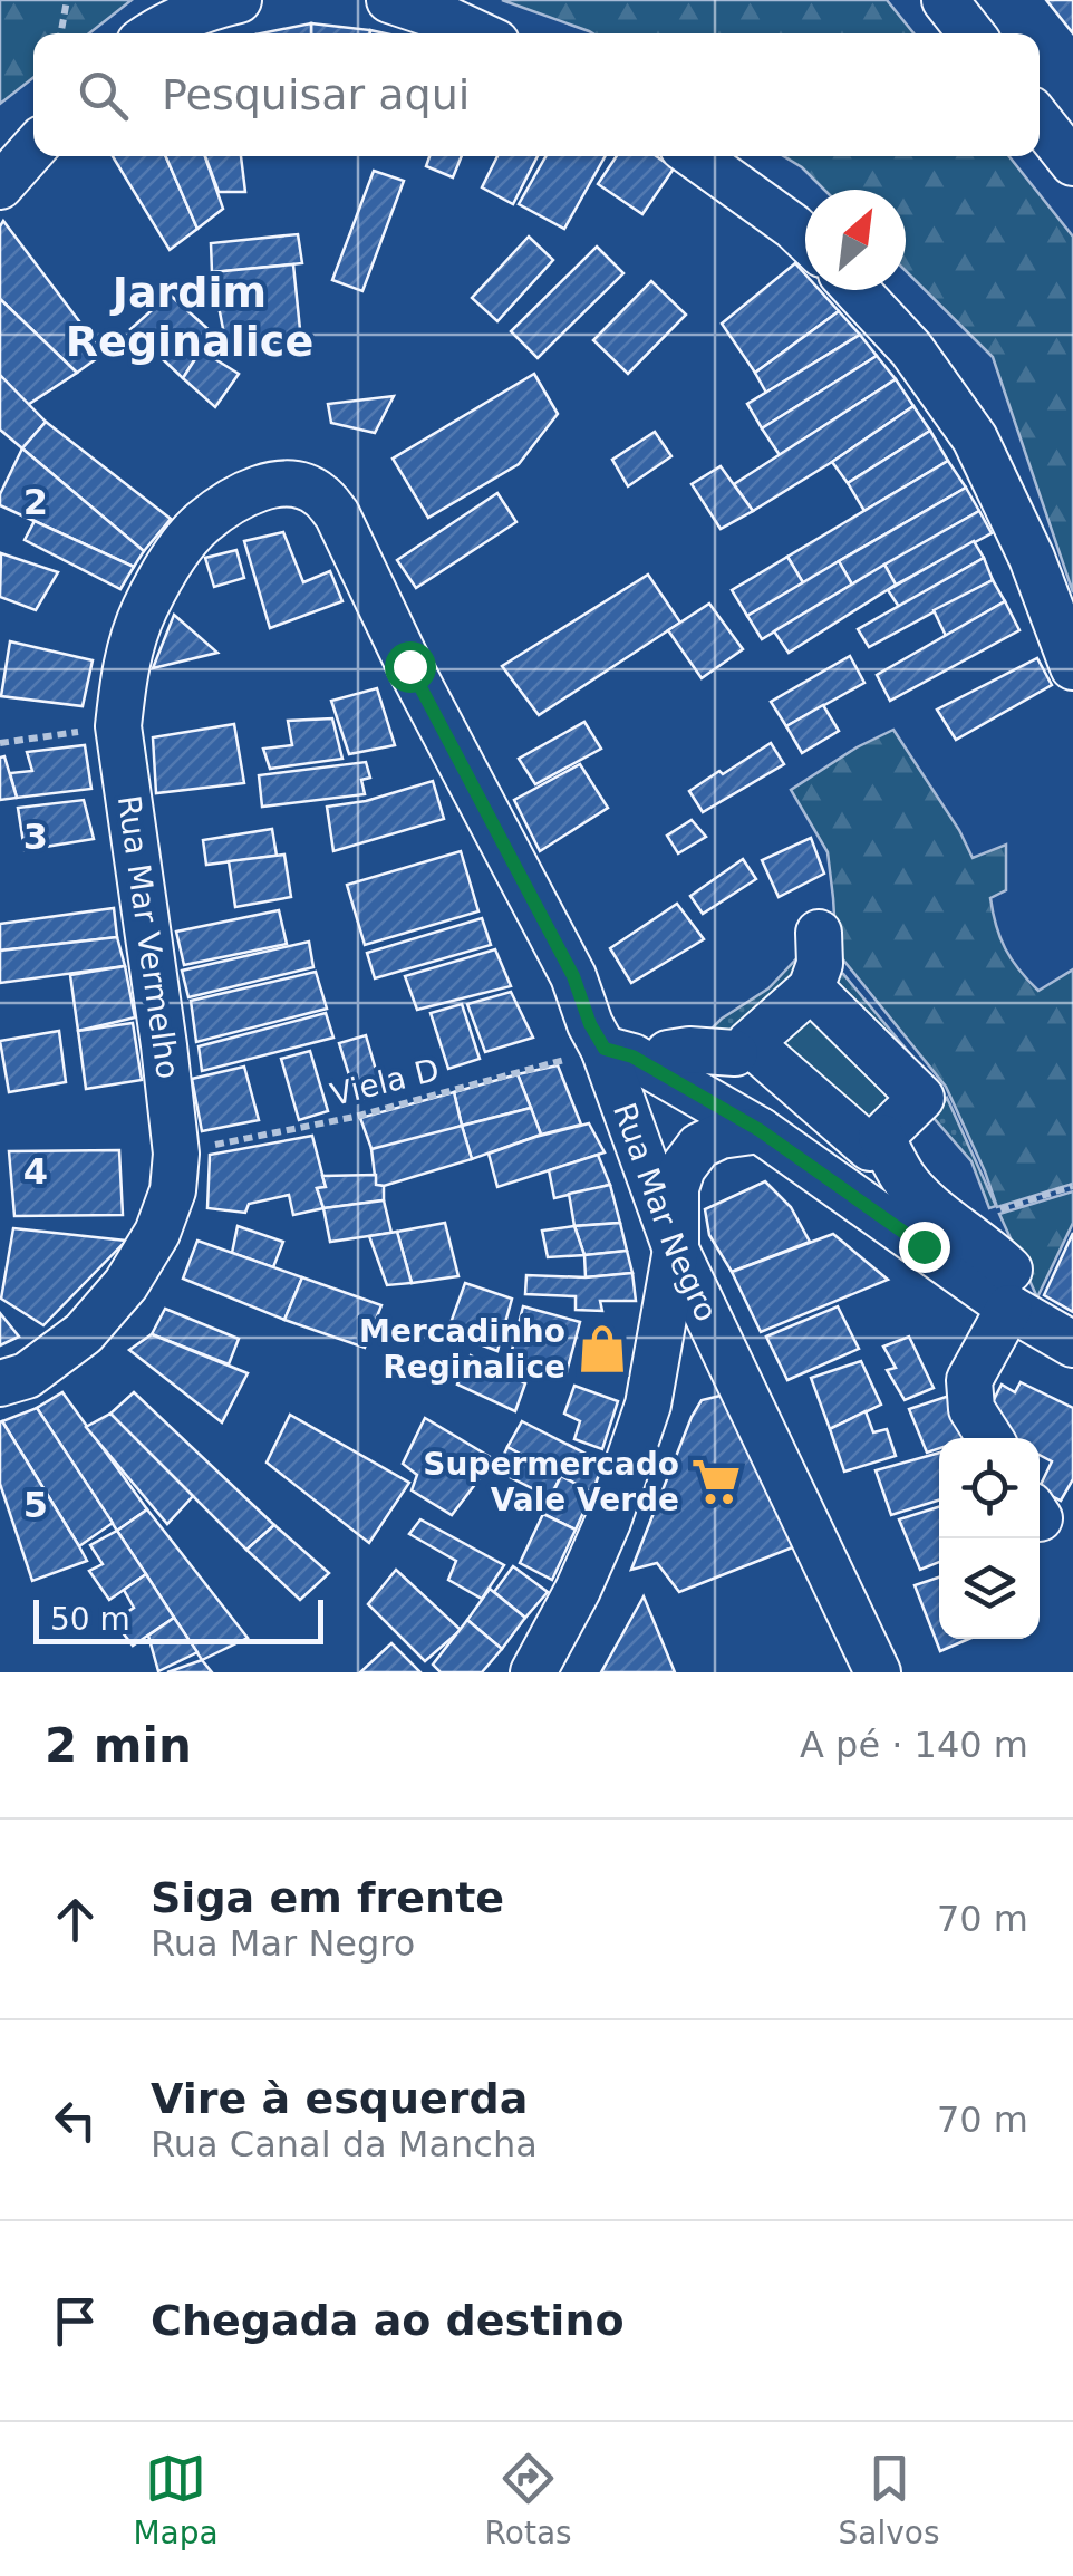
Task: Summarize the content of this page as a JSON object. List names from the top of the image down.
{
  "streets": {
    "street": ["Rua Mar Vermelho", "Rua Mar Negro"],
    "path": ["Viela D"]
  },
  "crossings": [
    ["Rua Mar Vermelho", "Viela D"],
    ["Rua Mar Vermelho", "Rua Mar Negro"],
    ["Viela D", "Rua Mar Negro"]
  ],
  "districts": ["Jardim Reginalice"],
  "places": {
    "shop": ["Mercadinho Reginalice"],
    "supermarket": ["Supermercado Vale Verde"]
  },
  "scale_bar": "50 m",
  "north": "top right",
  "page": {
    "search": "Pesquisar aqui",
    "scale": "50 m",
    "heading": ["2 min", "A pé · 140 m"],
    "list": [
      ["Siga em frente", "Rua Mar Negro", "70 m"],
      ["Vire à esquerda", "Rua Canal da Mancha", "70 m"],
      "Chegada ao destino"
    ],
    "nav": ["Mapa", "Rotas", "Salvos"]
  },
  "grid": {
    "rows": [
      "2",
      "3",
      "4",
      "5"
    ]
  }
}
